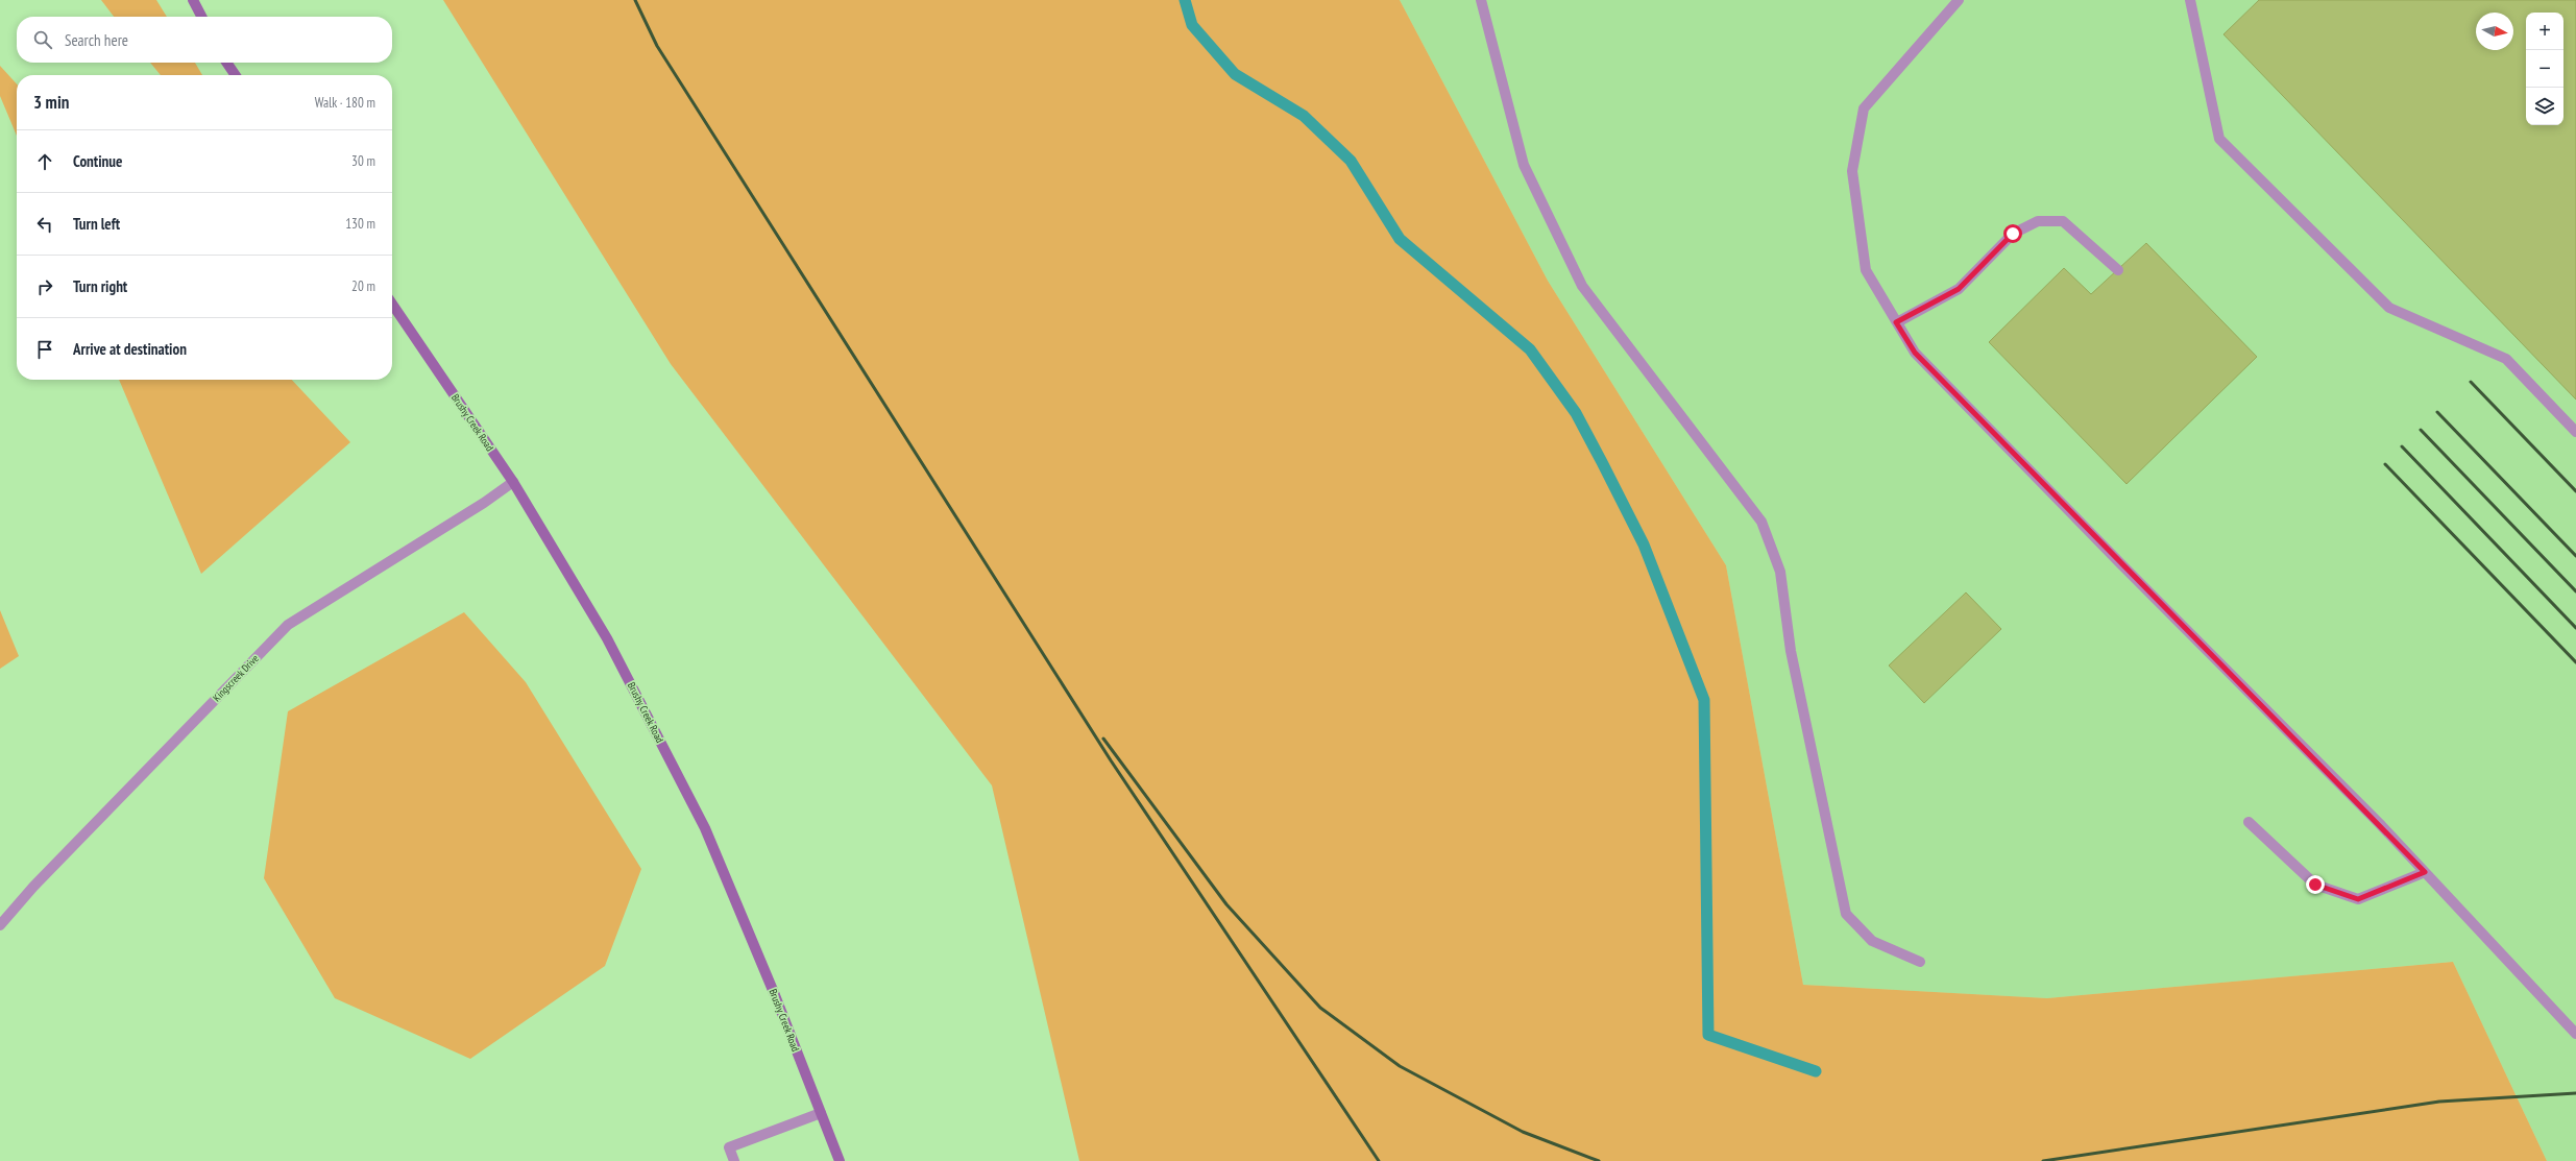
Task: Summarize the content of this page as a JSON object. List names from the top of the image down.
{
  "streets": {
    "main road": ["Brushy Creek Road"],
    "street": ["Kingscreek Drive"]
  },
  "crossings": [
    ["Brushy Creek Road", "Kingscreek Drive"]
  ],
  "north": "right",
  "page": {
    "map_buttons": ["+", "−"],
    "search": "Search here",
    "heading": ["3 min", "Walk · 180 m"],
    "list": [
      ["Continue", "30 m"],
      ["Turn left", "130 m"],
      ["Turn right", "20 m"],
      "Arrive at destination"
    ]
  }
}
